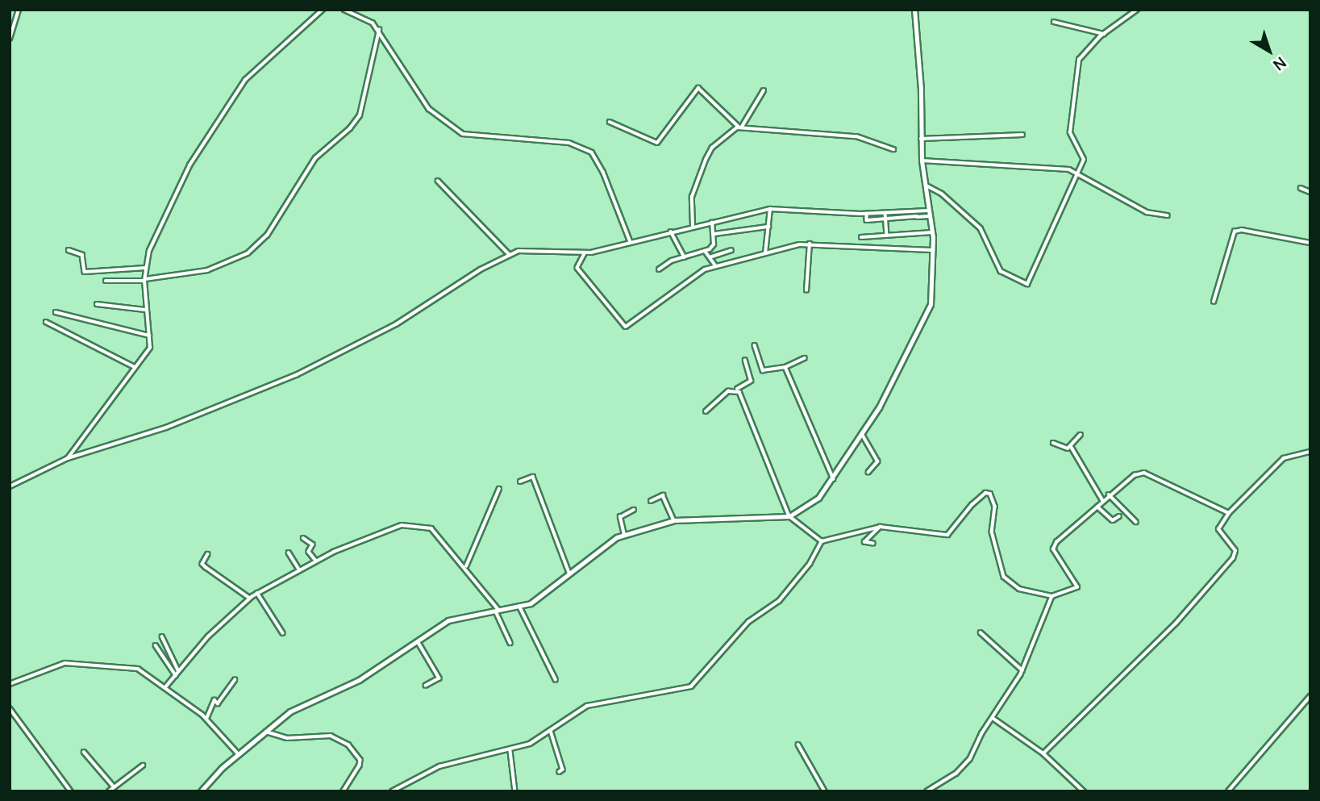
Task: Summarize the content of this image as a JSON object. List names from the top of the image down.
{
  "north": "bottom right"
}
